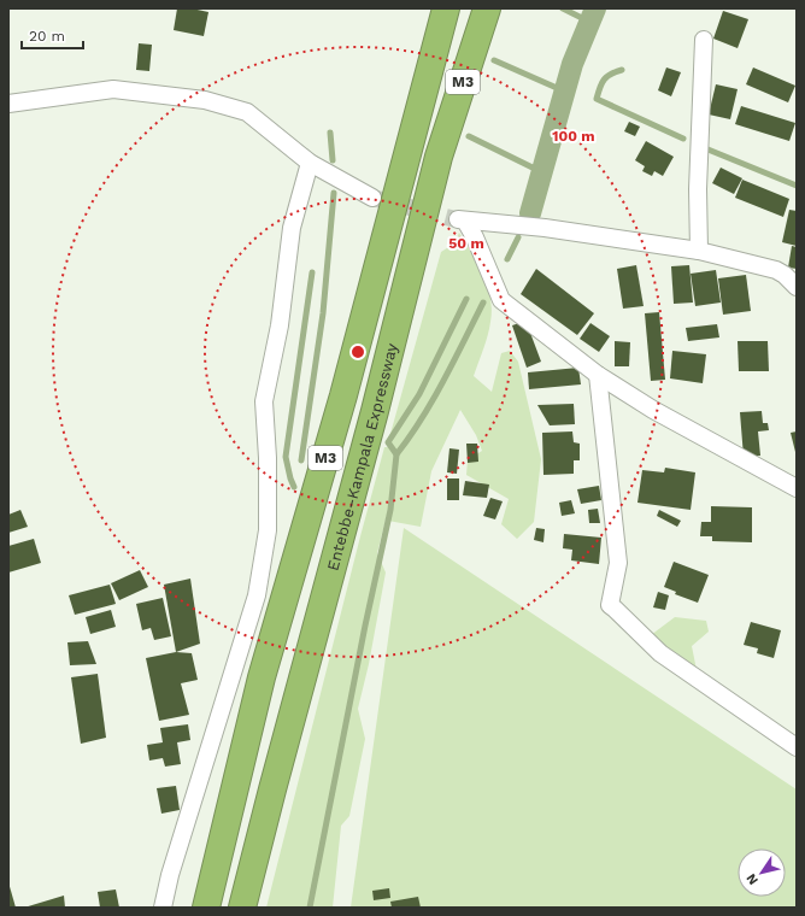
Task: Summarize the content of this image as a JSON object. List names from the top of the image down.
{
  "streets": {
    "highway": ["M3", "Entebbe–Kampala Expressway"]
  },
  "scale_bar": "20 m",
  "north": "bottom left",
  "rings": ["100 m", "50 m"]
}
